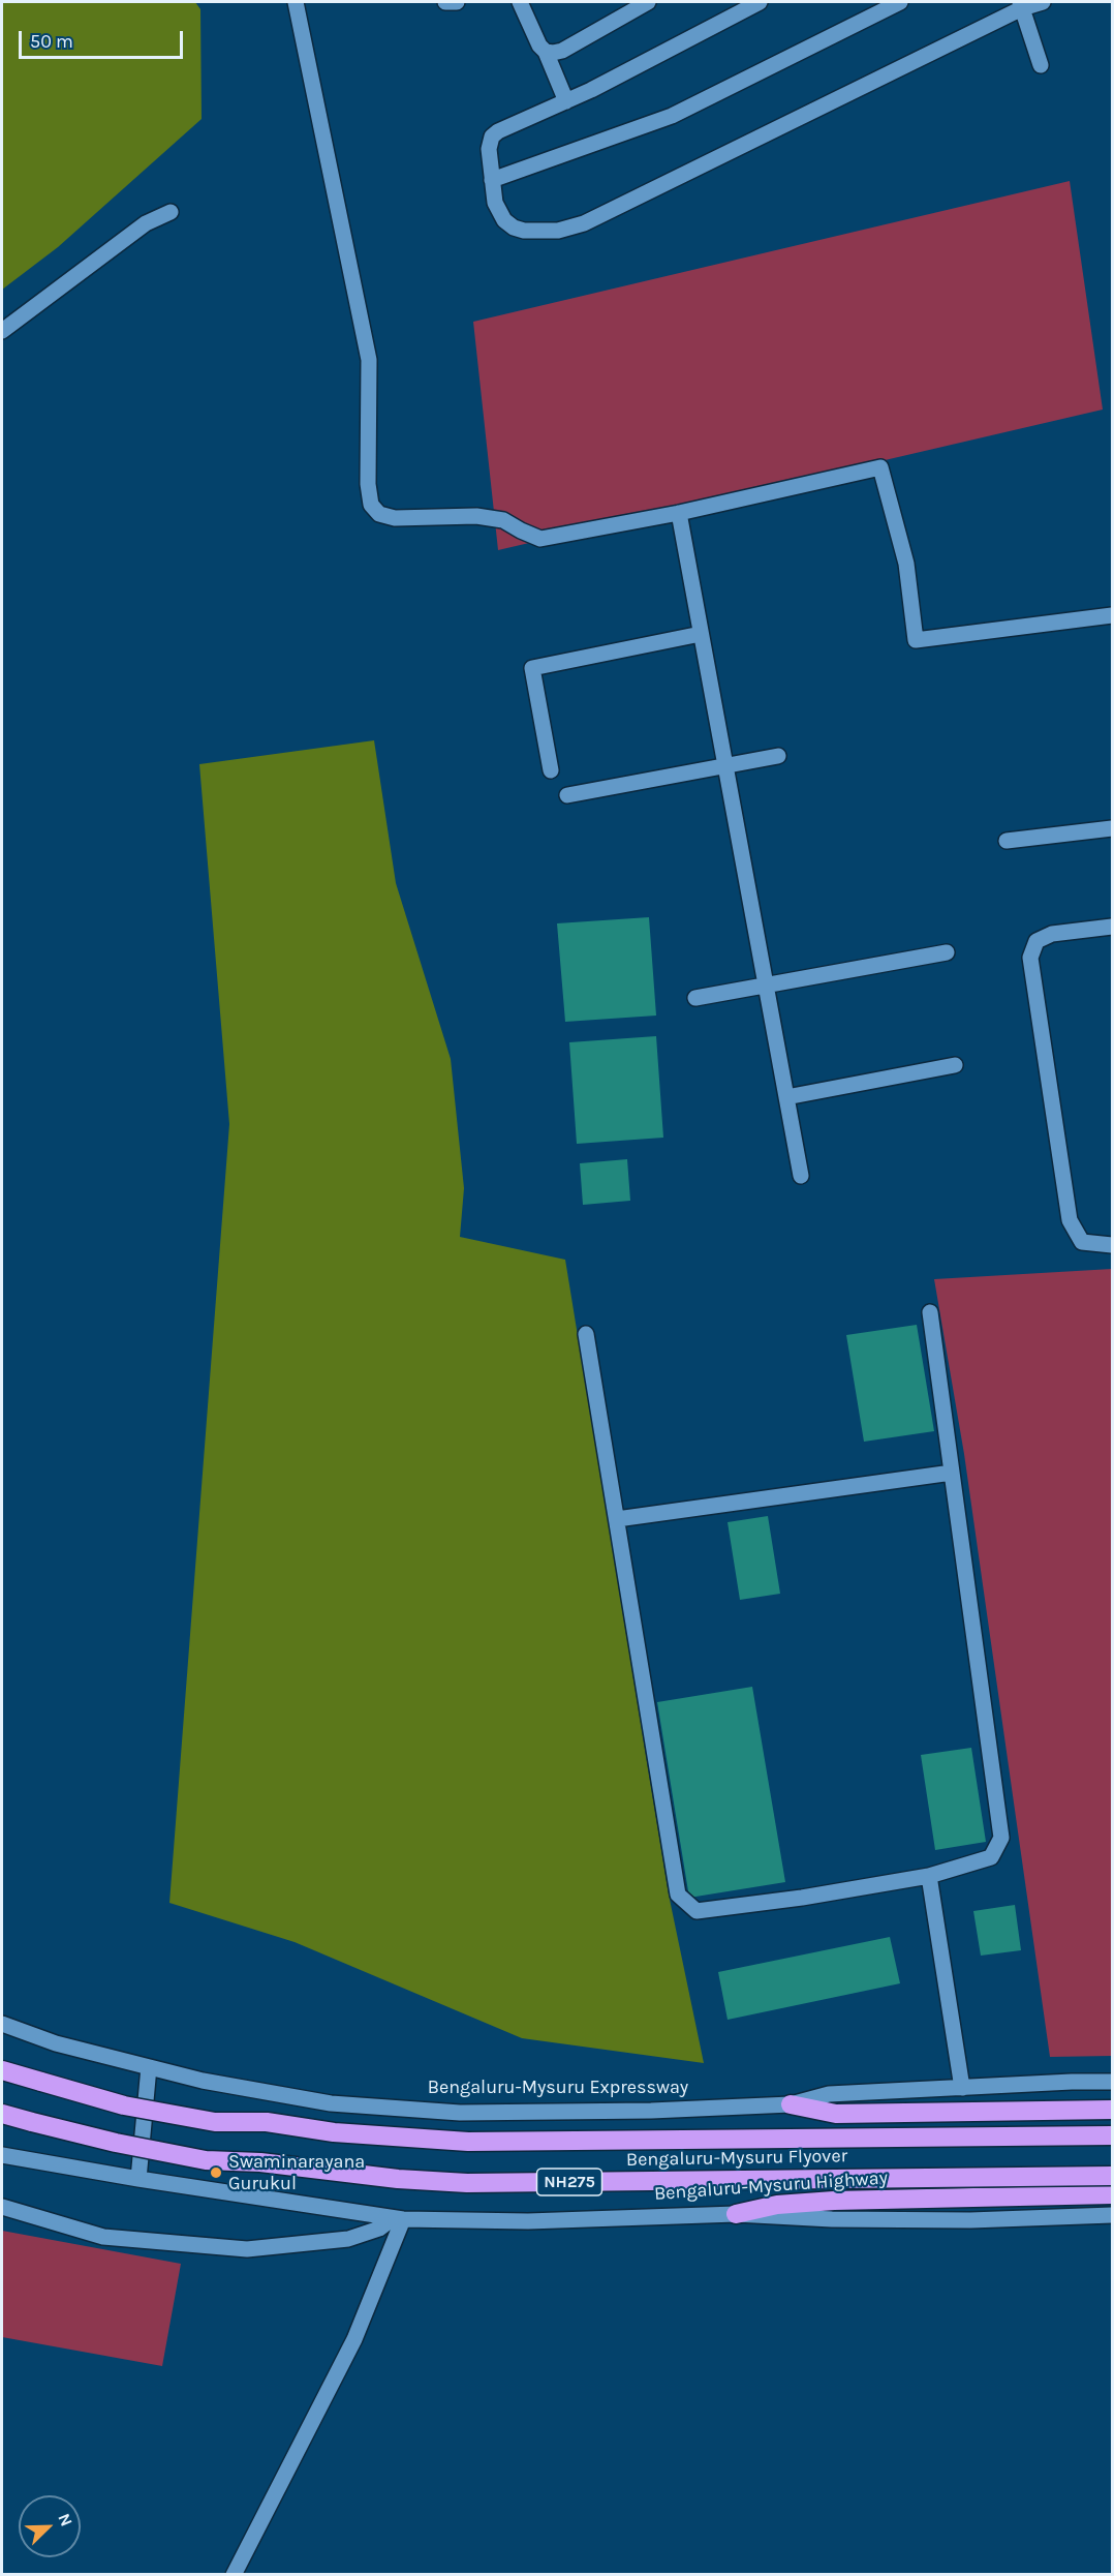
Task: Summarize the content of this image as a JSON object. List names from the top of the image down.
{
  "streets": {
    "highway": [
      "Bengaluru-Mysuru Expressway",
      "Bengaluru-Mysuru Flyover",
      "NH275",
      "Bengaluru-Mysuru Highway"
    ]
  },
  "crossings": [
    ["NH275", "Bengaluru-Mysuru Highway"]
  ],
  "places": ["Swaminarayana Gurukul"],
  "scale_bar": "50 m",
  "north": "top right"
}
